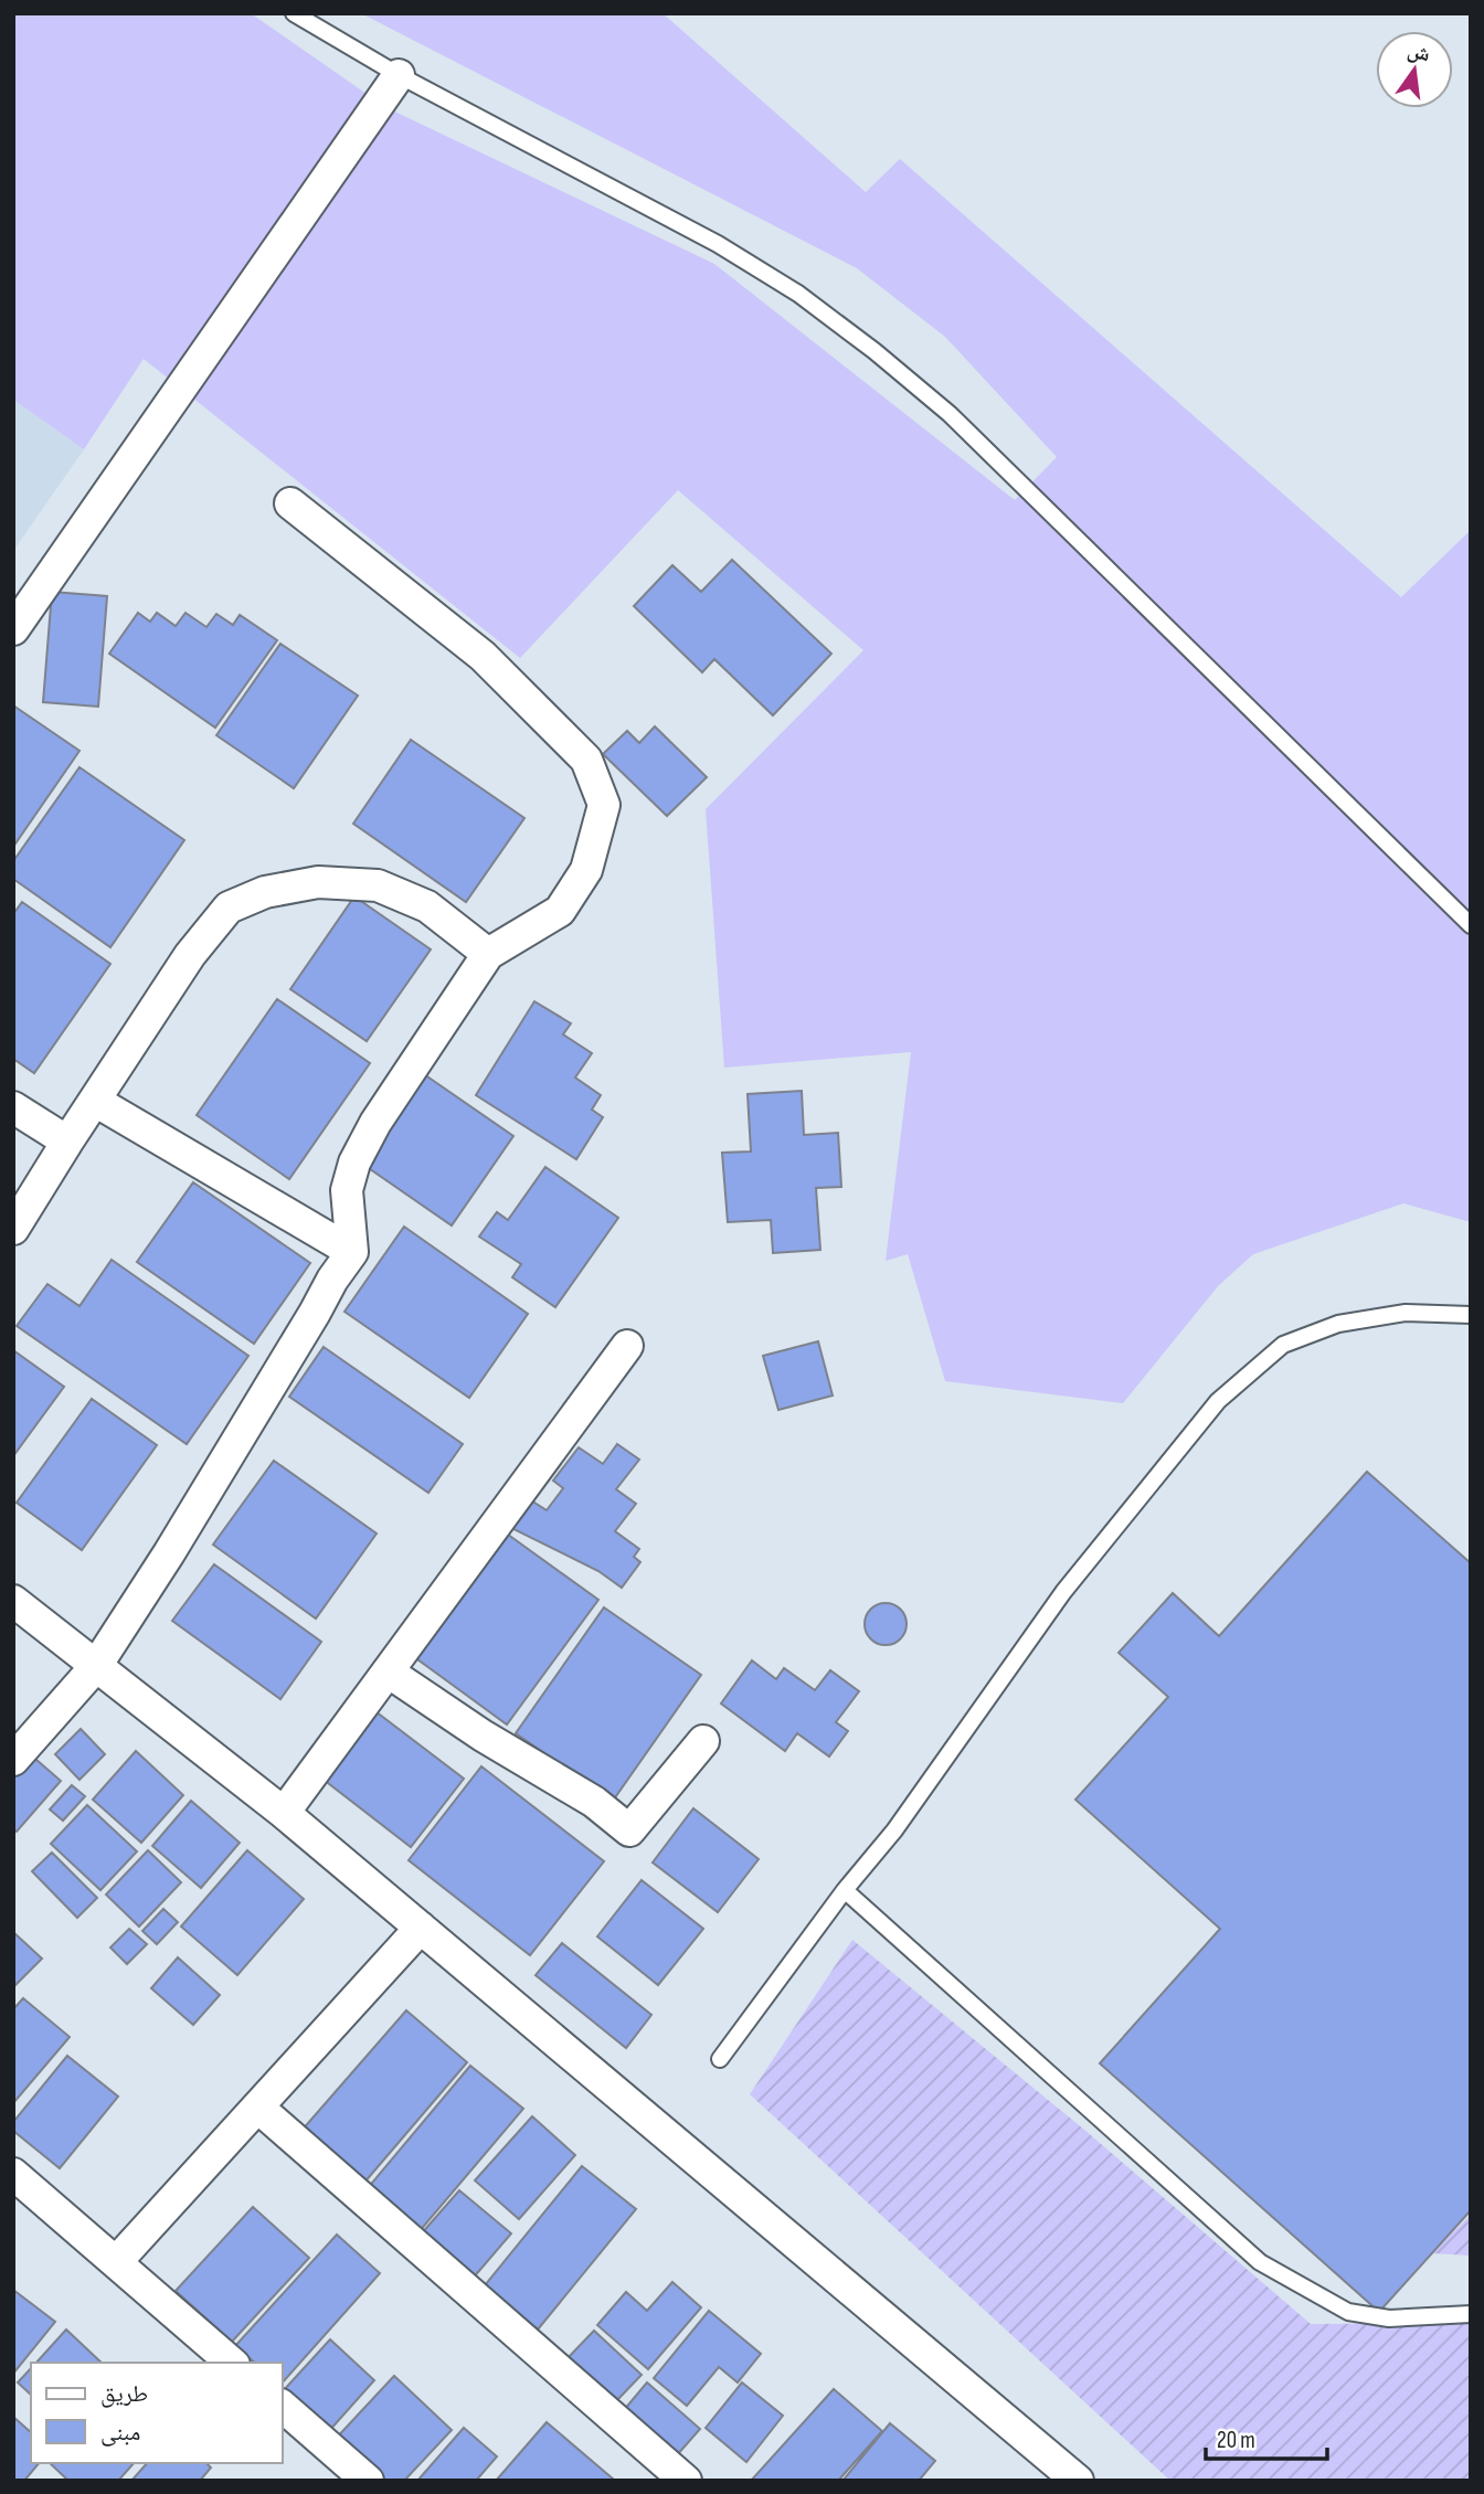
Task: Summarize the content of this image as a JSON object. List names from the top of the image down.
{
  "legend": ["طريق", "مبنى"],
  "scale_bar": "20 m",
  "north": "top"
}
